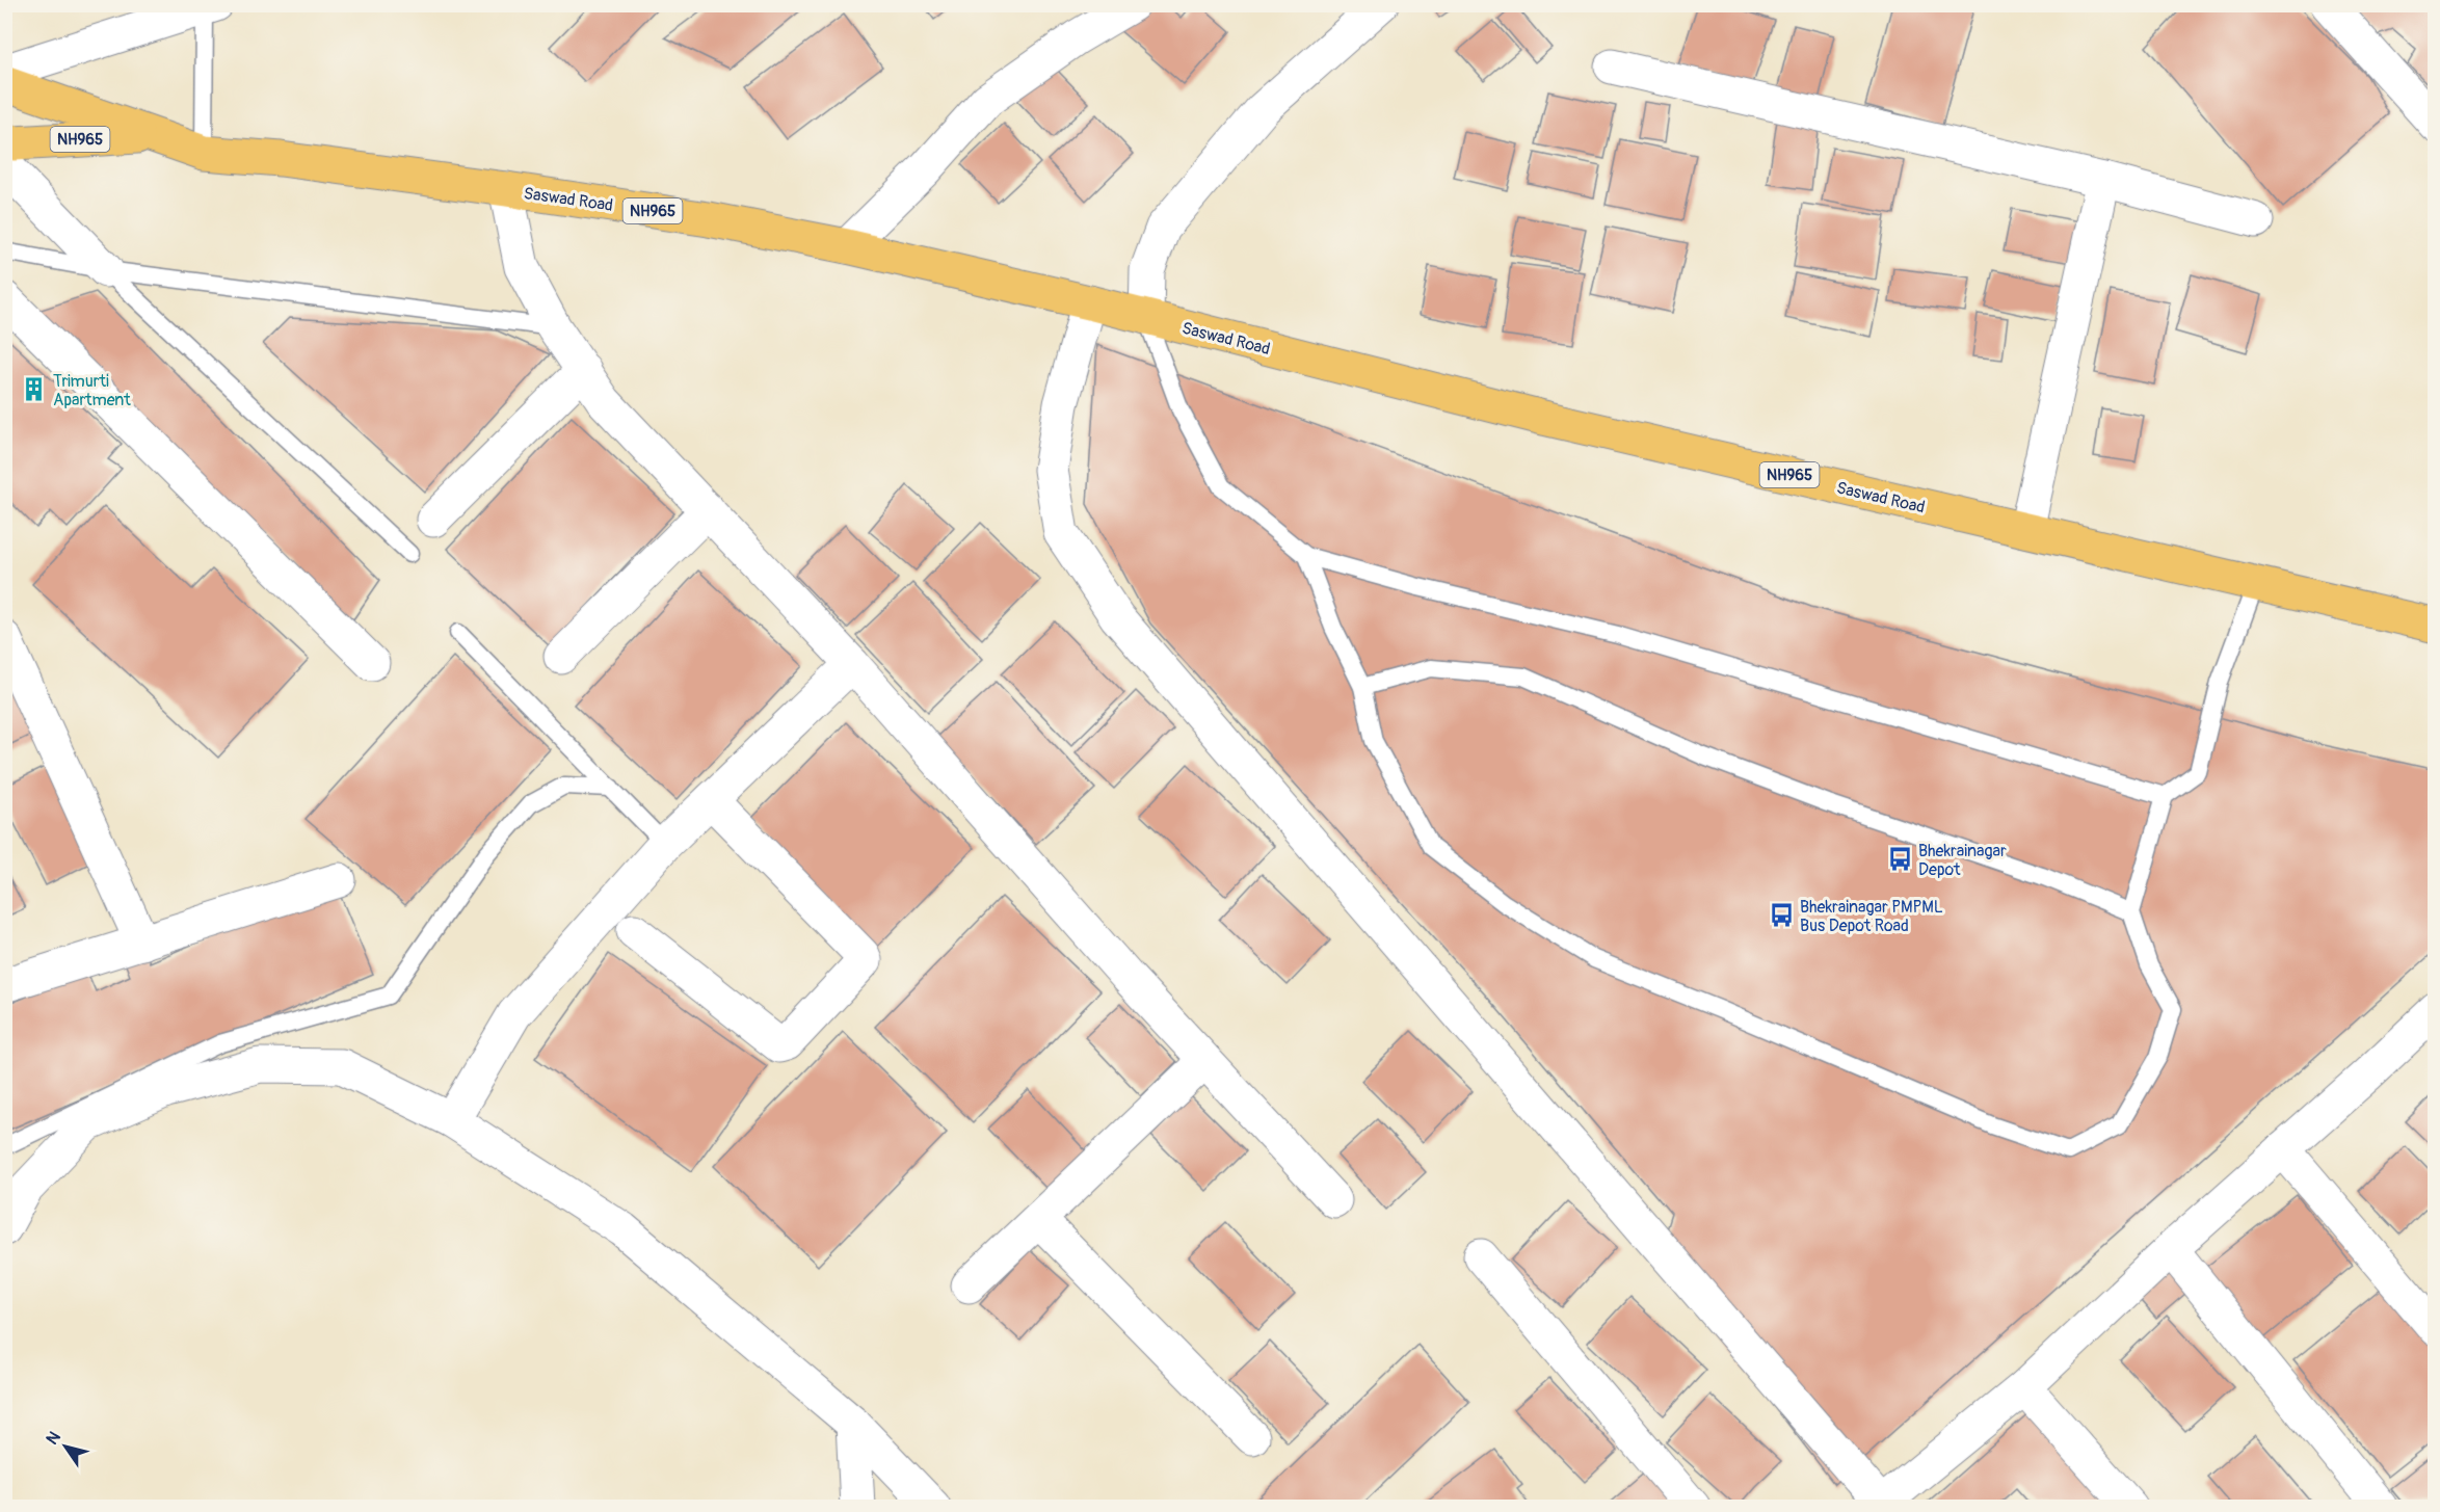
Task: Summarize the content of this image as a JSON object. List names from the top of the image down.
{
  "streets": {
    "highway": ["NH965", "Saswad Road"]
  },
  "places": {
    "building": ["Trimurti Apartment"],
    "bus stop": ["Bhekrainagar Depot", "Bhekrainagar PMPML Bus Depot Road"]
  },
  "north": "top left"
}
